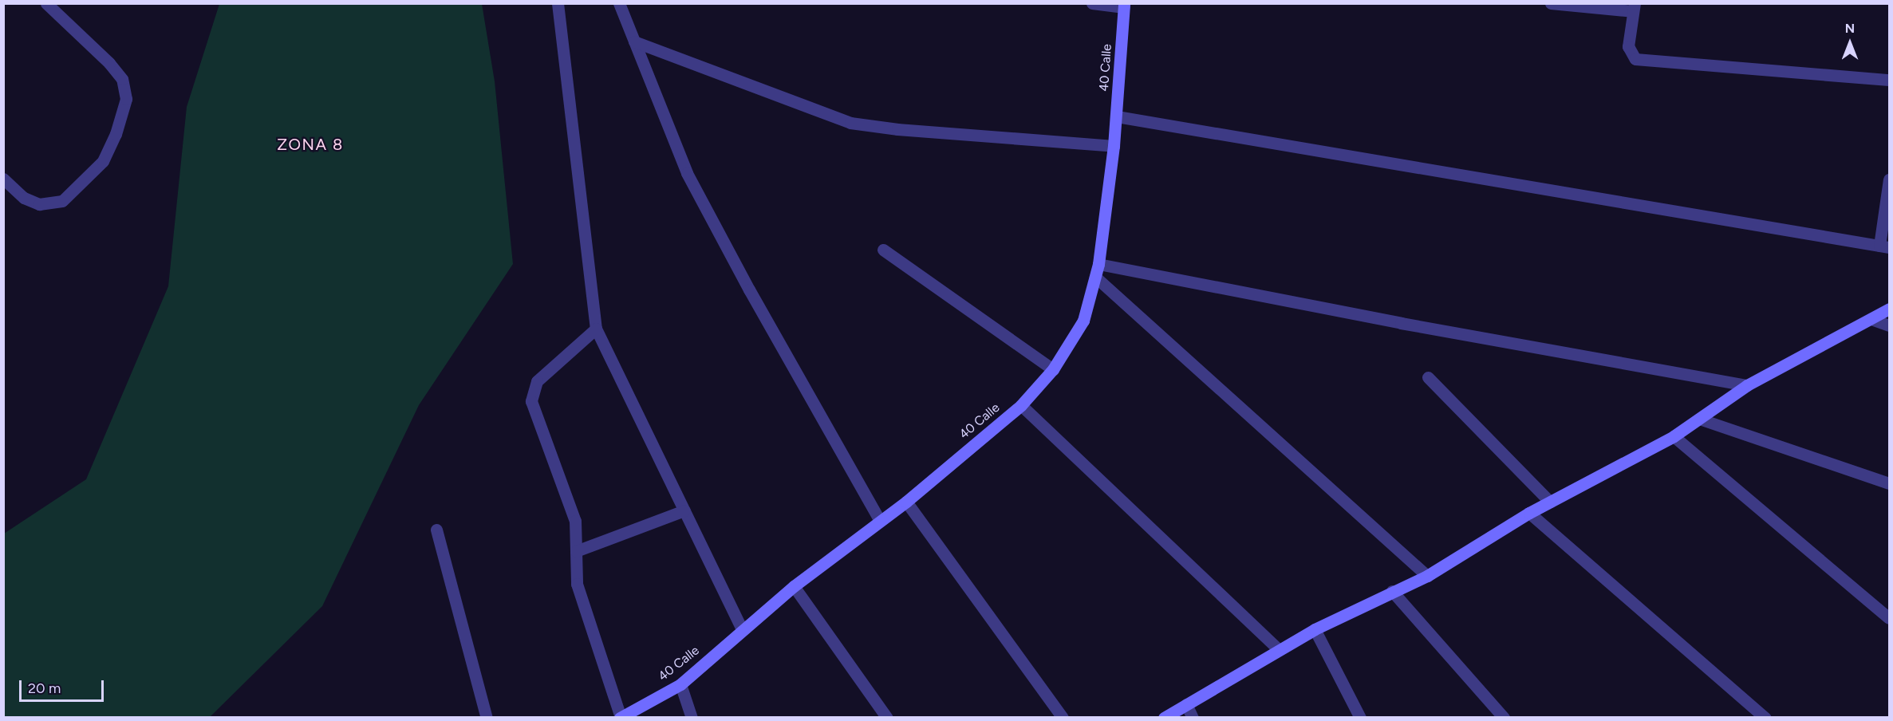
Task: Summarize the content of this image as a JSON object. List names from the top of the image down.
{
  "streets": {
    "street": ["40 Calle"]
  },
  "districts": ["ZONA 8"],
  "scale_bar": "20 m",
  "north": "top"
}
